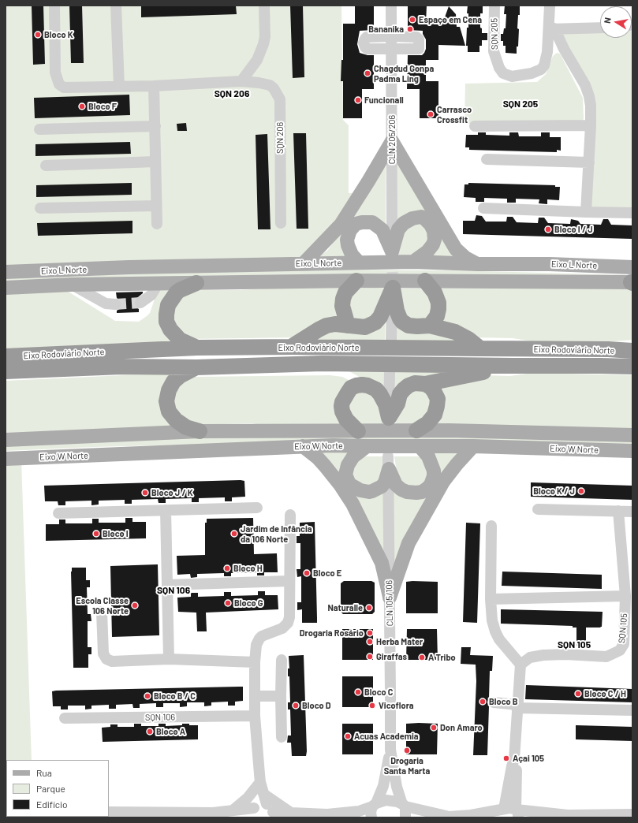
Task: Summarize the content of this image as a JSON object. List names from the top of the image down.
{
  "streets": {
    "highway": ["Eixo Rodoviário Norte"],
    "main road": ["Eixo L Norte", "Eixo W Norte"],
    "street": [
      "SQN 205",
      "SQN 206",
      "CLN 205/206",
      "CLN 105/106",
      "SQN 105",
      "SQN 106"
    ]
  },
  "districts": [
    "SQN 206",
    "SQN 205",
    "SQN 106",
    "SQN 105"
  ],
  "places": [
    "Espaço em Cena",
    "Bananika",
    "Bloco K",
    "Chagdud Gonpa Padma Ling",
    "Funcionall",
    "Bloco F",
    "Carrasco Crossfit",
    "Bloco I / J",
    "Bloco K / J",
    "Bloco J / K",
    "Bloco I",
    "Jardim de Infância da 106 Norte",
    "Bloco H",
    "Bloco E",
    "Bloco G",
    "Escola Classe 106 Norte",
    "Naturalle",
    "Drogaria Rosário",
    "Herba Mater",
    "Giraffas",
    "A Tribo",
    "Bloco C",
    "Bloco C / H",
    "Bloco B / C",
    "Bloco B",
    "Bloco D",
    "Vicoflora",
    "Don Amaro",
    "Bloco A",
    "Acuas Academia",
    "Drogaria Santa Marta",
    "Açai 105"
  ],
  "legend": ["Rua", "Parque", "Edifício"],
  "north": "left"
}
